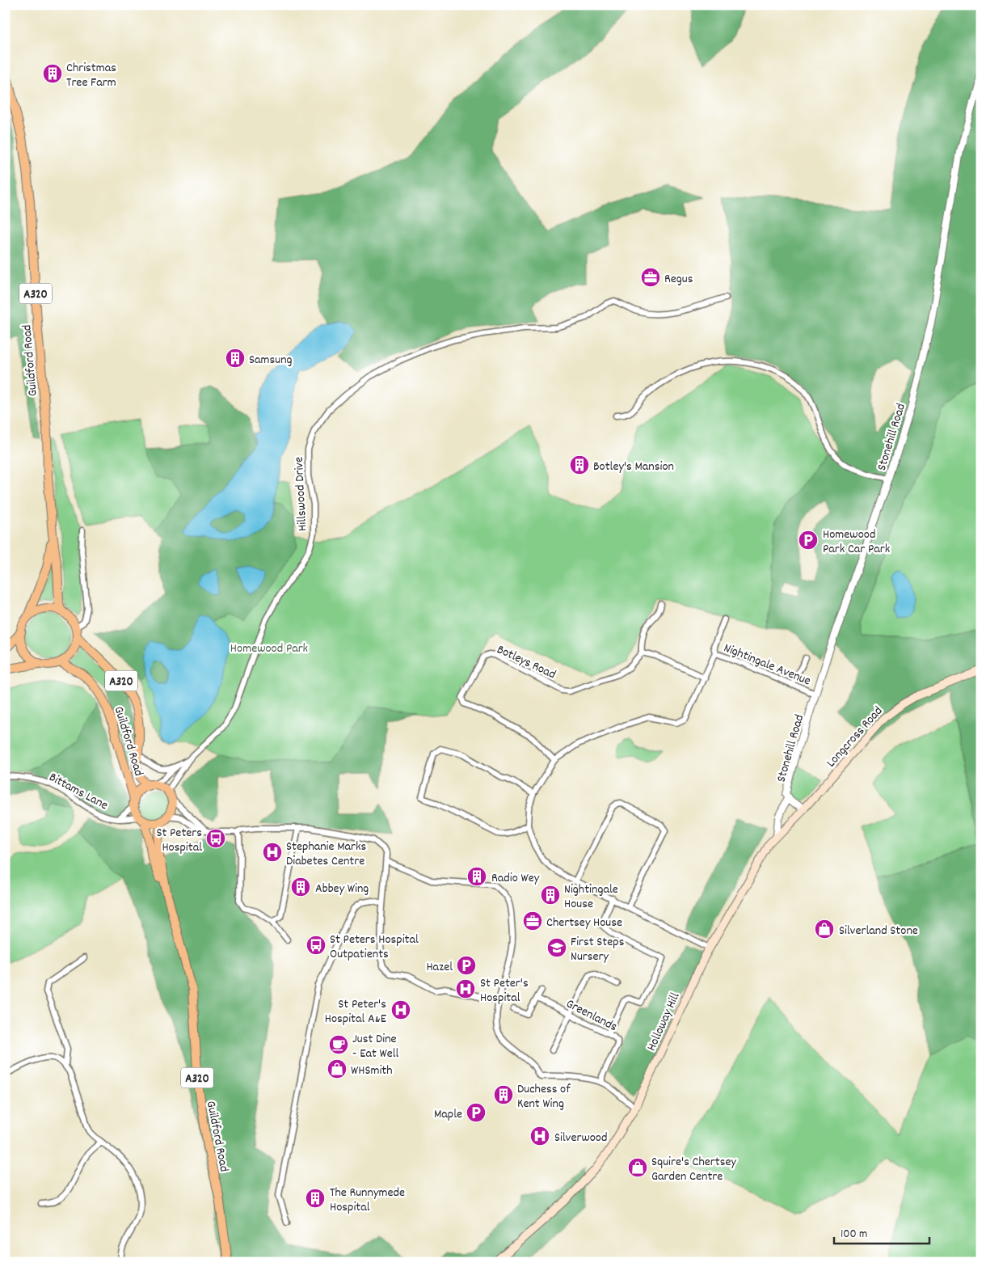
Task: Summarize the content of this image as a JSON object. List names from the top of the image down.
{
  "streets": {
    "main road": [
      "A320",
      "Guildford Road",
      "Longcross Road",
      "Holloway Hill"
    ],
    "street": [
      "Stonehill Road",
      "Hillswood Drive",
      "Botleys Road",
      "Nightingale Avenue",
      "Bittams Lane",
      "Greenlands"
    ]
  },
  "crossings": [
    ["A320", "Guildford Road"],
    ["A320", "Hillswood Drive"],
    ["A320", "Bittams Lane"],
    ["Guildford Road", "Hillswood Drive"],
    ["Guildford Road", "Bittams Lane"],
    ["Stonehill Road", "Nightingale Avenue"],
    ["Stonehill Road", "Holloway Hill"],
    ["Hillswood Drive", "Bittams Lane"],
    ["Botleys Road", "Nightingale Avenue"],
    ["Nightingale Avenue", "Holloway Hill"],
    ["Longcross Road", "Holloway Hill"]
  ],
  "parks": ["Homewood Park"],
  "places": {
    "building": [
      "Christmas Tree Farm",
      "Samsung",
      "Botley's Mansion",
      "Radio Wey",
      "Abbey Wing",
      "Nightingale House",
      "Duchess of Kent Wing",
      "The Runnymede Hospital"
    ],
    "office": ["Regus", "Chertsey House"],
    "parking": ["Homewood Park Car Park", "Hazel", "Maple"],
    "bus stop": ["St Peters Hospital", "St Peters Hospital Outpatients"],
    "hospital": [
      "Stephanie Marks Diabetes Centre",
      "St Peter's Hospital",
      "St Peter's Hospital A&E",
      "Silverwood"
    ],
    "shop": ["Silverland Stone", "WHSmith", "Squire's Chertsey Garden Centre"],
    "school or university": ["First Steps Nursery"],
    "cafe": ["Just Dine - Eat Well"]
  },
  "scale_bar": "100 m"
}
